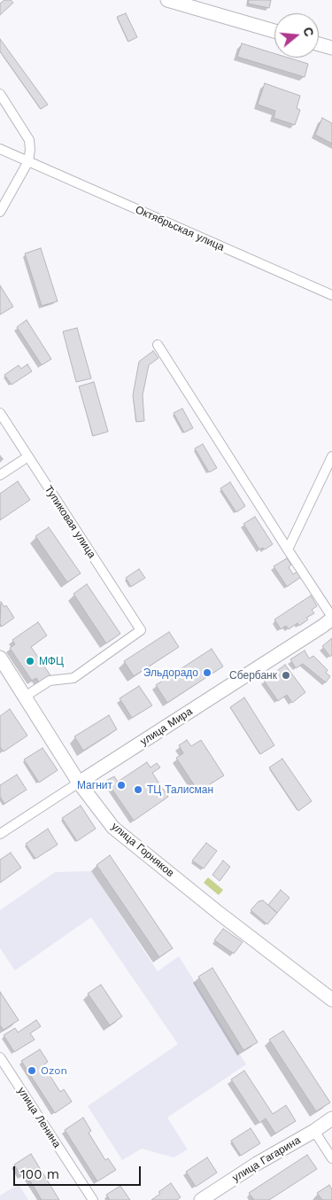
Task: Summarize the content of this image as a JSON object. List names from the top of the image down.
{
  "streets": {
    "main road": ["улица Мира", "улица Горняков", "улица Гагарина"],
    "street": ["Октябрьская улица", "Тупиковая улица", "улица Ленина"]
  },
  "crossings": [
    ["Тупиковая улица", "улица Горняков"],
    ["улица Мира", "улица Горняков"]
  ],
  "places": [
    "МФЦ",
    "Эльдорадо",
    "Сбербанк",
    "Магнит",
    "ТЦ Талисман",
    "Ozon"
  ],
  "scale_bar": "100 m",
  "north": "right"
}
